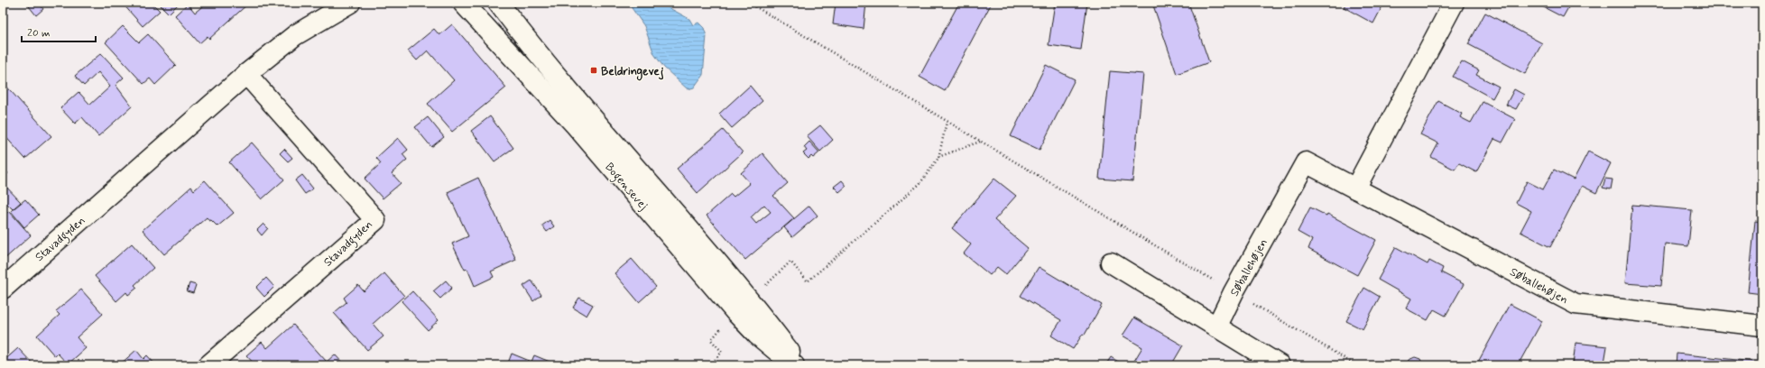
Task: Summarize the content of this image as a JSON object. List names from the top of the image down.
{
  "streets": {
    "street": ["Bogensevej", "Stavadgyden", "Søballehøjen"]
  },
  "places": {
    "transit": ["Beldringevej"]
  },
  "scale_bar": "20 m"
}
